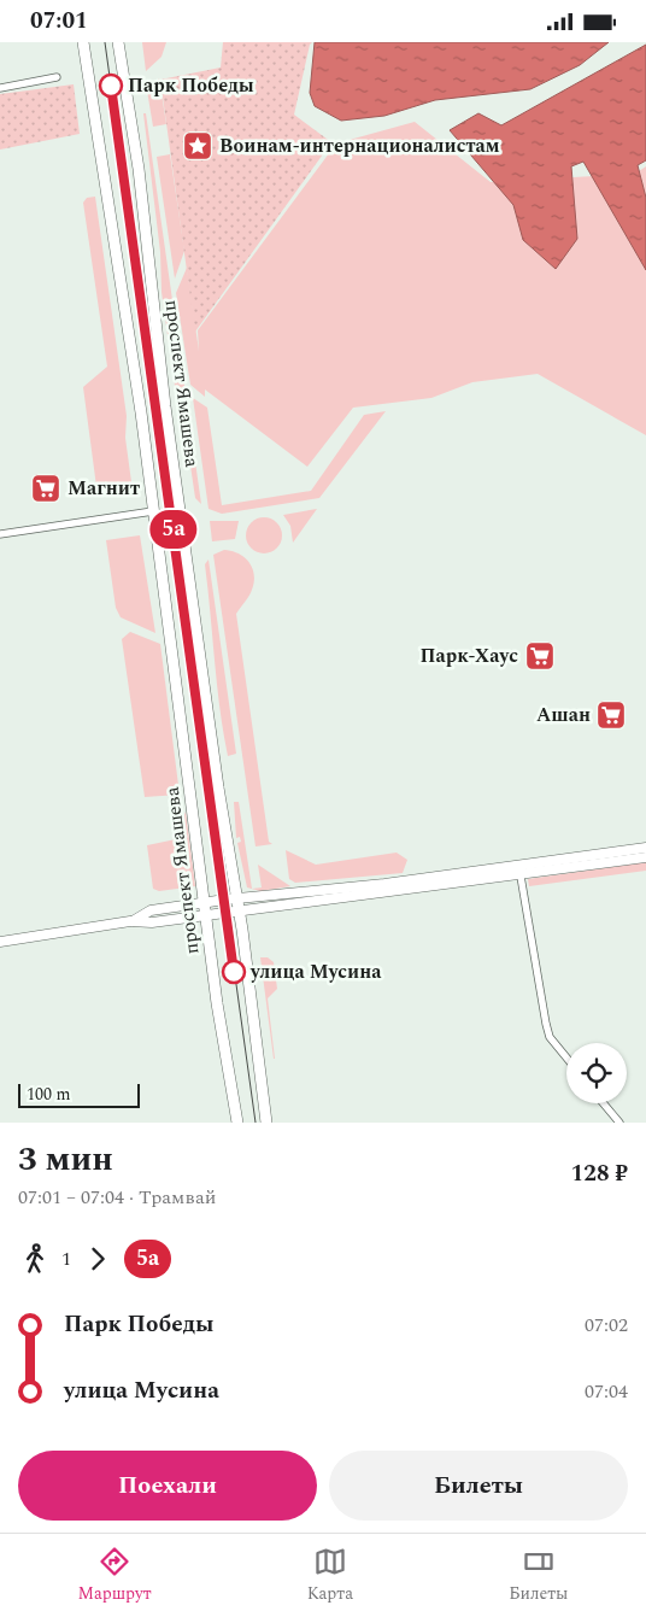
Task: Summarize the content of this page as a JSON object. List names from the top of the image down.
{
  "streets": {
    "main road": ["проспект Ямашева"]
  },
  "places": {
    "other": ["Парк Победы", "улица Мусина"],
    "place": ["Воинам-интернационалистам"],
    "supermarket": ["Магнит", "Парк-Хаус", "Ашан"]
  },
  "lines": ["tram line 5а"],
  "scale_bar": "100 m",
  "page": {
    "status": "07:01",
    "on_map": "5а",
    "scale": "100 m",
    "heading": ["3 мин", "07:01 – 07:04 · Трамвай", "128 ₽"],
    "legs": ["1", "5а"],
    "list": [
      {
        "name": "Парк Победы",
        "value": "07:02"
      },
      {
        "name": "улица Мусина",
        "value": "07:04"
      }
    ],
    "buttons": ["Поехали", "Билеты"],
    "tabs": ["Маршрут", "Карта", "Билеты"]
  }
}
